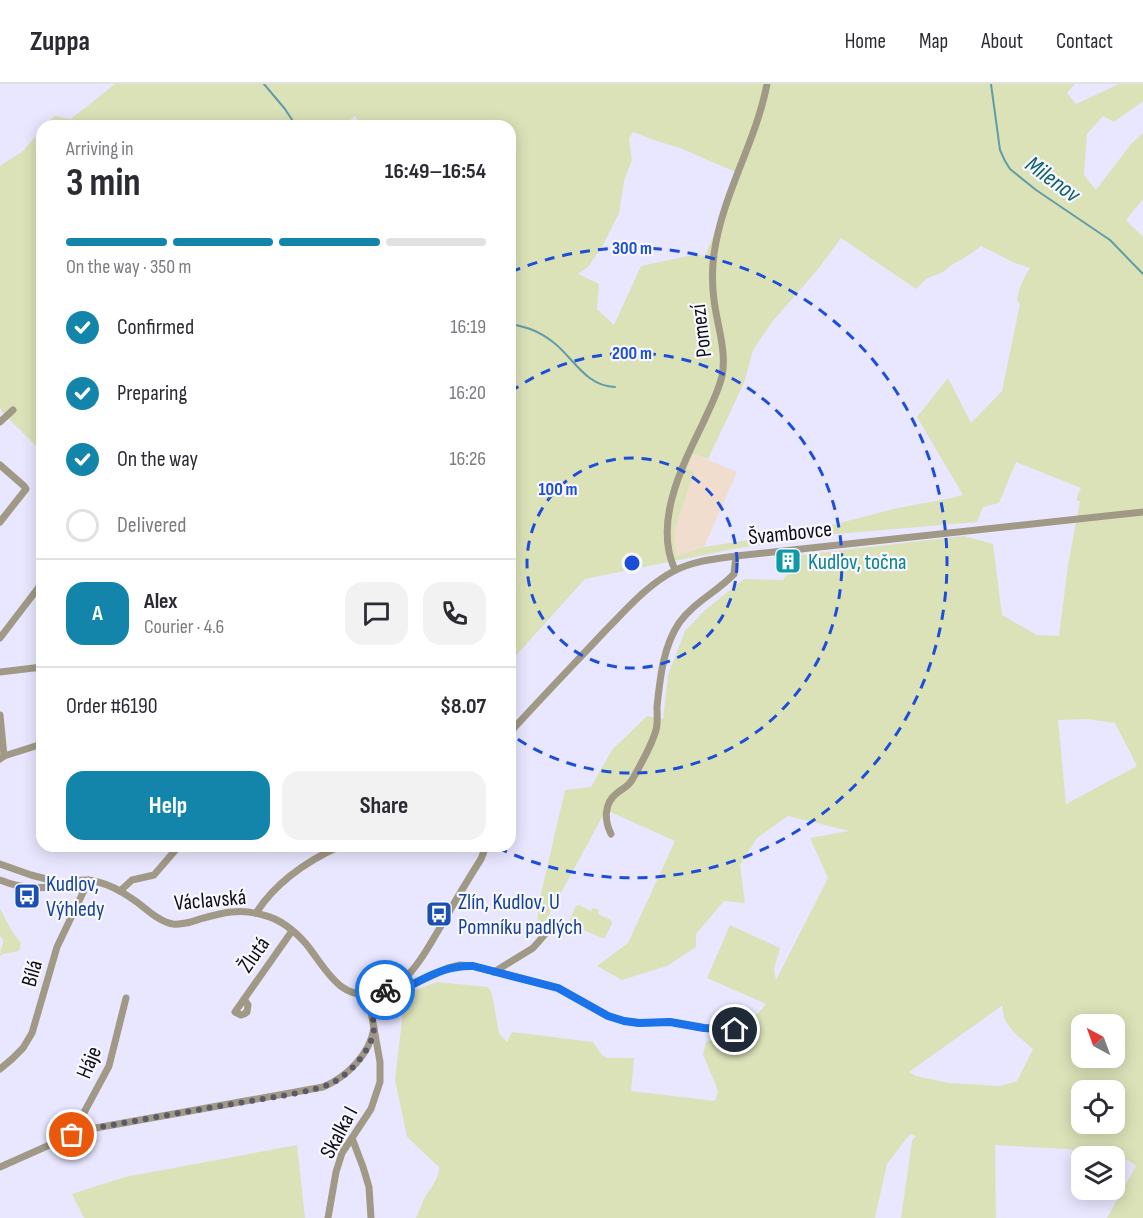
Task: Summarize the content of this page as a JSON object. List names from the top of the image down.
{
  "streets": {
    "street": [
      "Pomezí",
      "Švambovce",
      "Václavská",
      "Žlutá",
      "Bílá",
      "Háje",
      "Skalka I"
    ]
  },
  "crossings": [
    ["Pomezí", "Švambovce"],
    ["Václavská", "Žlutá"],
    ["Václavská", "Bílá"],
    ["Václavská", "Skalka I"]
  ],
  "water": ["Milenov"],
  "places": {
    "building": ["Kudlov, točna"],
    "bus stop": ["Kudlov, Výhledy", "Zlín, Kudlov, U Pomníku padlých"]
  },
  "north": "top left",
  "page": {
    "header": "Zuppa",
    "nav": [
      "Home",
      "Map",
      "About",
      "Contact"
    ],
    "heading": ["3 min", "Arriving in", "16:49–16:54"],
    "panel": [
      "Alex",
      "Courier · 4.6",
      "Order #6190",
      "$8.07"
    ],
    "bar": "On the way · 350 m",
    "list": [
      ["Confirmed", "16:19"],
      ["Preparing", "16:20"],
      ["On the way", "16:26"],
      "Delivered"
    ],
    "round": "A",
    "buttons": ["Help", "Share"]
  },
  "rings": ["300 m", "200 m", "100 m"]
}
